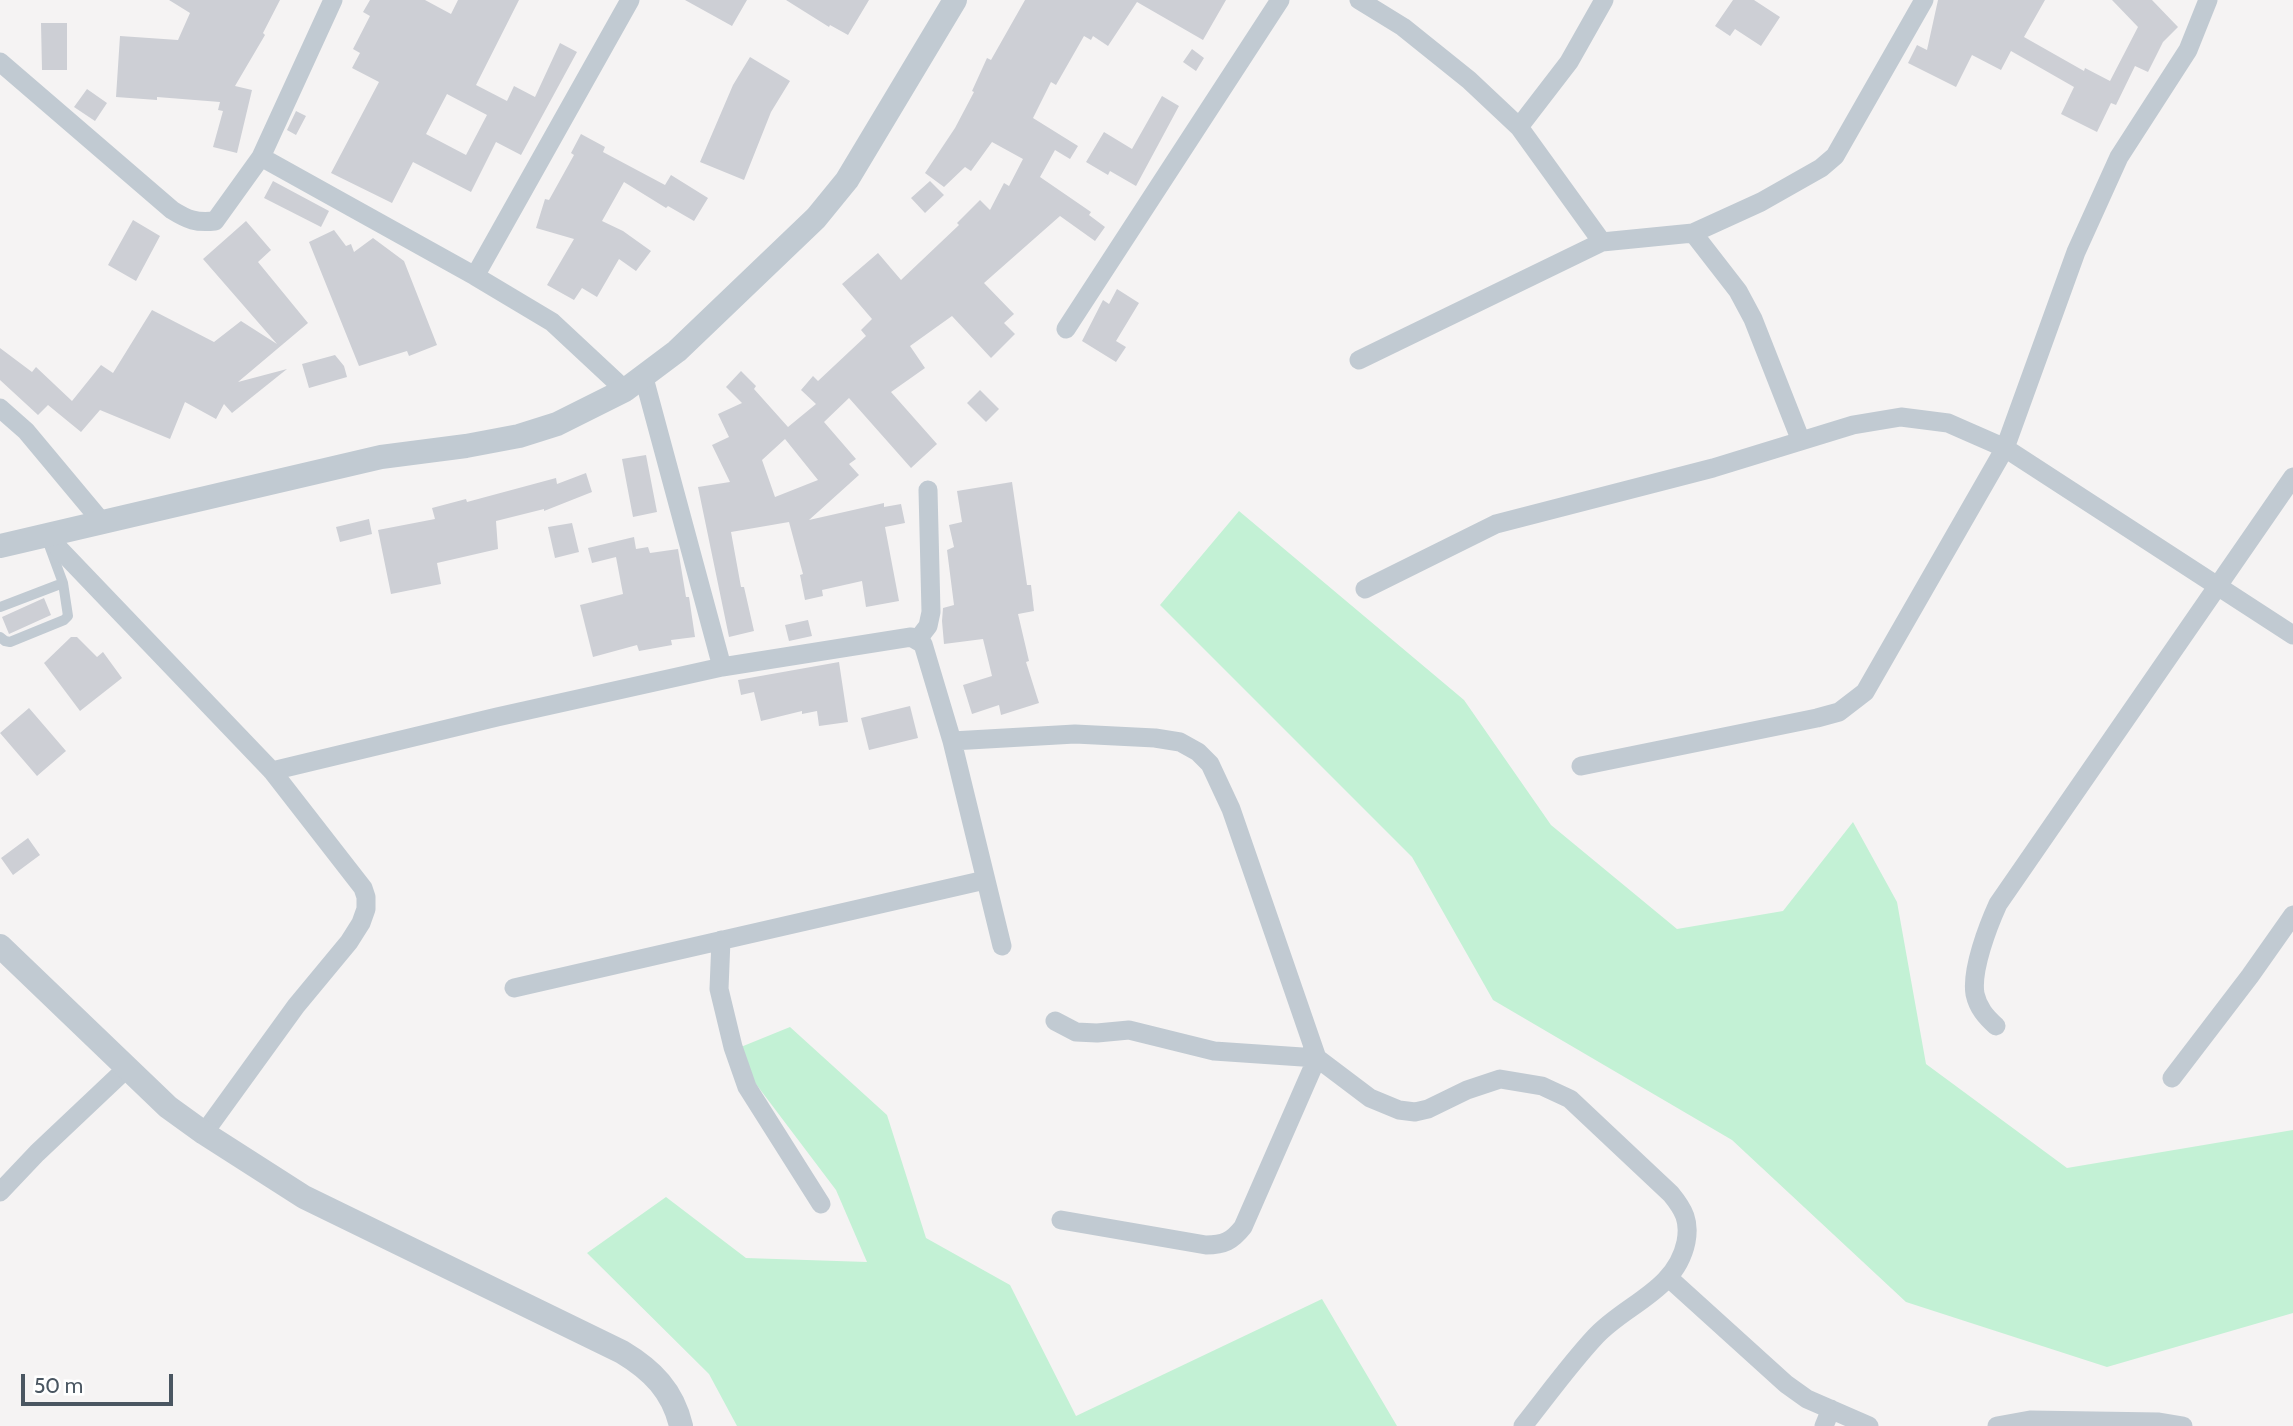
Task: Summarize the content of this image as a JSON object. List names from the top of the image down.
{
  "scale_bar": "50 m"
}
